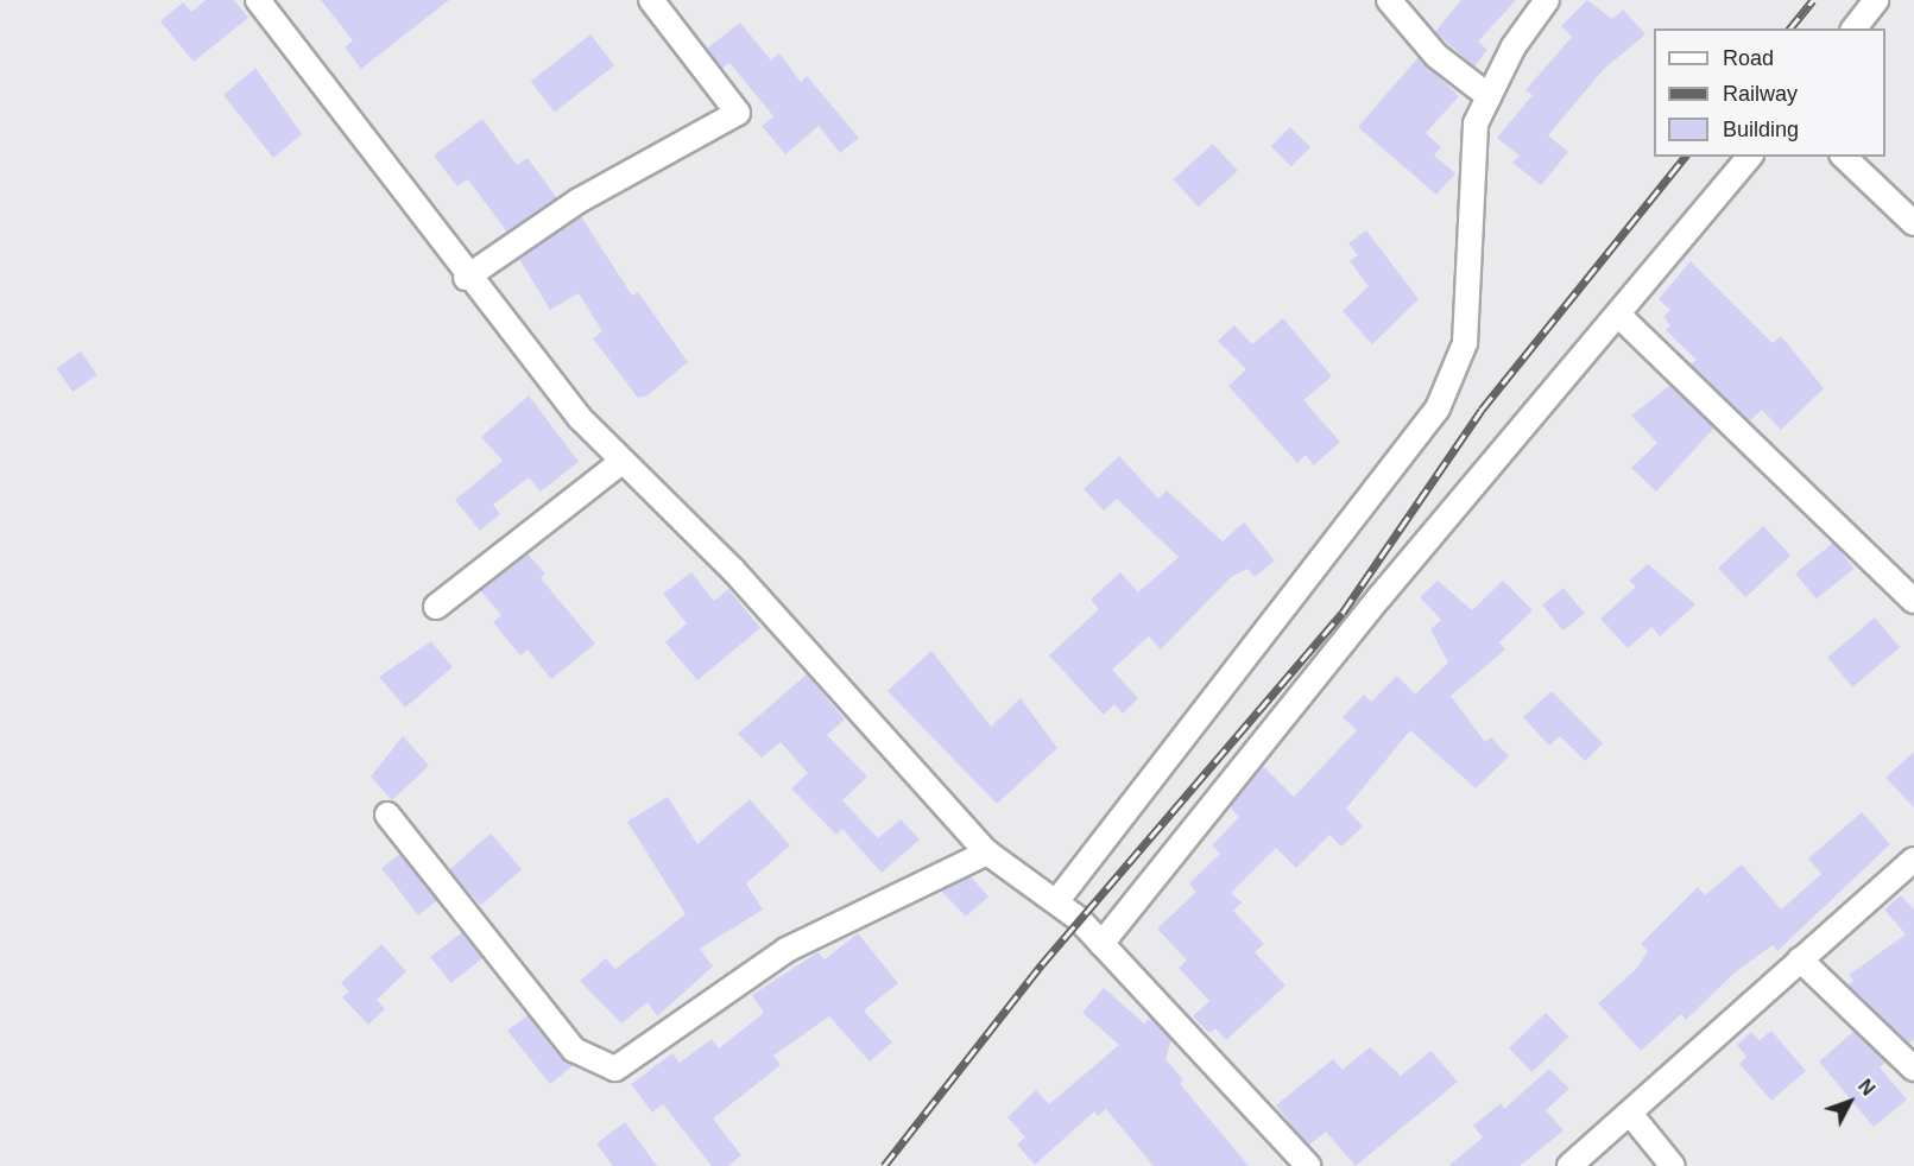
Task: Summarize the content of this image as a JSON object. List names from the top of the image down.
{
  "legend": ["Road", "Railway", "Building"],
  "north": "top right"
}
